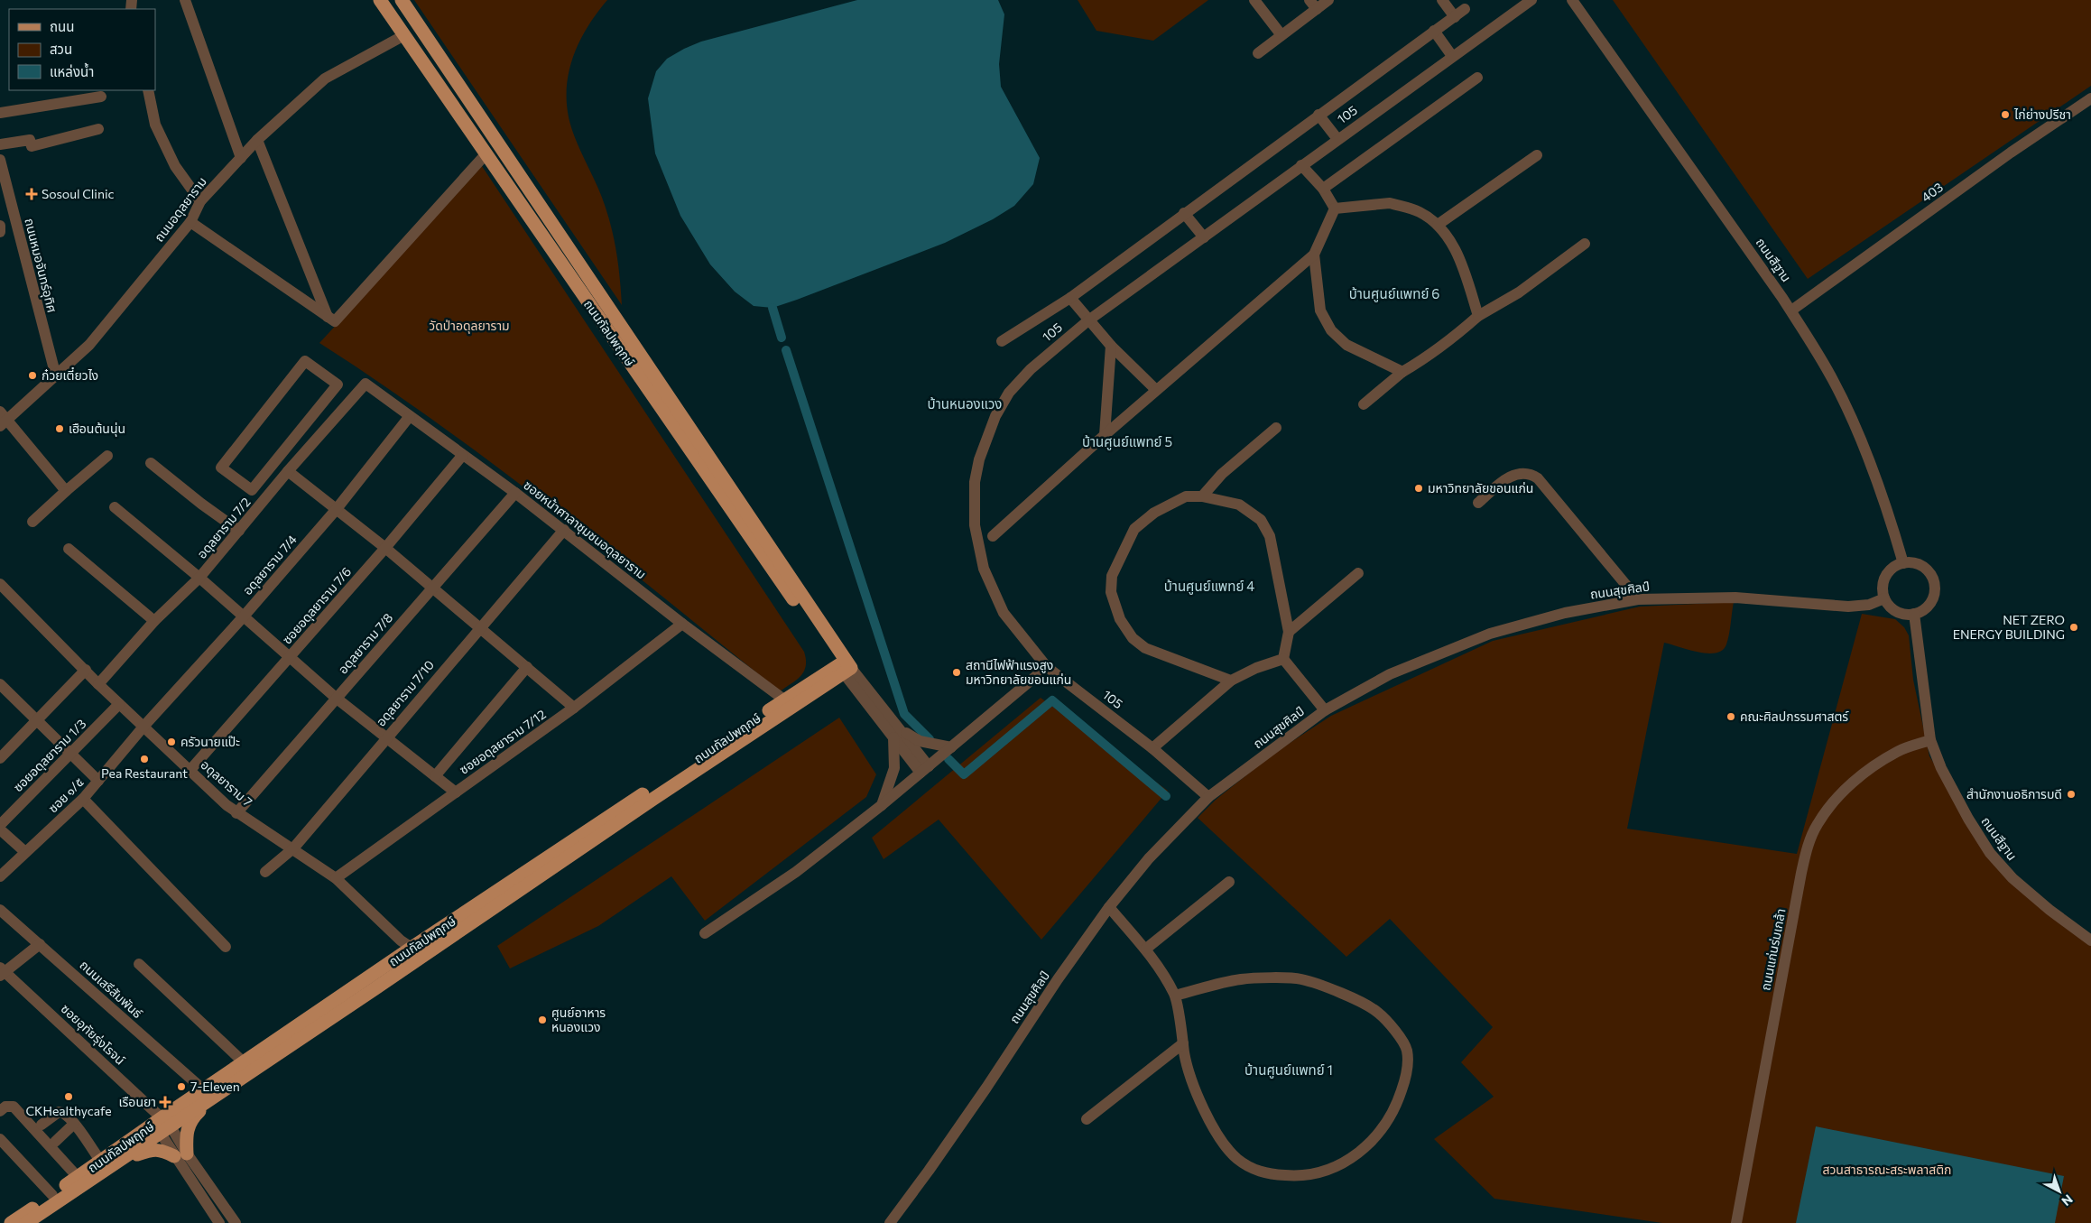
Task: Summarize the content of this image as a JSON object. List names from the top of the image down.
{
  "streets": {
    "main road": ["ถนนกัลปพฤกษ์"],
    "street": [
      "105",
      "403",
      "ถนนอดุลยาราม",
      "ถนนสีฐาน",
      "ถนนหมอจันทร์อุทิศ",
      "อดุลยาราม 7/2",
      "ซอยหน้าศาลาชุมชนอดุลยาราม",
      "อดุลยาราม 7/4",
      "ถนนสุขศิลป์",
      "ซอยอดุลยาราม 7/6",
      "อดุลยาราม 7/8",
      "อดุลยาราม 7/10",
      "ซอยอดุลยาราม 7/12",
      "ซอยอดุลยาราม 1/3",
      "อดุลยาราม 7",
      "ซอย ๑/๕",
      "ถนนแก่นร่มเกล้า",
      "ถนนเสรีสัมพันธ์",
      "ซอยอุทัยรุ่งโรจน์"
    ]
  },
  "crossings": [
    ["105", "ถนนสุขศิลป์"],
    ["403", "ถนนสีฐาน"],
    ["ถนนอดุลยาราม", "ถนนหมอจันทร์อุทิศ"],
    ["ถนนอดุลยาราม", "ถนนกัลปพฤกษ์"],
    ["ถนนสีฐาน", "ถนนสุขศิลป์"],
    ["ถนนสีฐาน", "ถนนแก่นร่มเกล้า"],
    ["ถนนกัลปพฤกษ์", "ซอยหน้าศาลาชุมชนอดุลยาราม"],
    ["ถนนกัลปพฤกษ์", "อดุลยาราม 7"],
    ["ถนนกัลปพฤกษ์", "ถนนเสรีสัมพันธ์"],
    ["ถนนกัลปพฤกษ์", "ซอยอุทัยรุ่งโรจน์"],
    ["อดุลยาราม 7/2", "ซอยหน้าศาลาชุมชนอดุลยาราม"],
    ["อดุลยาราม 7/2", "อดุลยาราม 7"],
    ["ซอยหน้าศาลาชุมชนอดุลยาราม", "อดุลยาราม 7/4"],
    ["ซอยหน้าศาลาชุมชนอดุลยาราม", "ซอยอดุลยาราม 7/6"],
    ["ซอยหน้าศาลาชุมชนอดุลยาราม", "อดุลยาราม 7/8"],
    ["ซอยหน้าศาลาชุมชนอดุลยาราม", "อดุลยาราม 7/10"],
    ["ซอยหน้าศาลาชุมชนอดุลยาราม", "ซอยอดุลยาราม 7/12"],
    ["อดุลยาราม 7/4", "อดุลยาราม 7"],
    ["อดุลยาราม 7/4", "ซอย ๑/๕"],
    ["ซอยอดุลยาราม 7/6", "อดุลยาราม 7"],
    ["อดุลยาราม 7/8", "อดุลยาราม 7"],
    ["อดุลยาราม 7/10", "อดุลยาราม 7"],
    ["ซอยอดุลยาราม 7/12", "อดุลยาราม 7"],
    ["ซอยอดุลยาราม 1/3", "อดุลยาราม 7"],
    ["อดุลยาราม 7", "ซอย ๑/๕"]
  ],
  "districts": [
    "บ้านศูนย์แพทย์ 6",
    "บ้านหนองแวง",
    "บ้านศูนย์แพทย์ 5",
    "บ้านศูนย์แพทย์ 4",
    "บ้านศูนย์แพทย์ 1"
  ],
  "parks": ["วัดป่าอดุลยาราม", "สวนสาธารณะสระพลาสติก"],
  "places": {
    "other": [
      "ไก่ย่างปรีชา",
      "ก๋วยเตี๋ยวไง",
      "เฮือนต้นนุ่น",
      "มหาวิทยาลัยขอนแก่น",
      "NET ZERO ENERGY BUILDING",
      "สถานีไฟฟ้าแรงสูง มหาวิทยาลัยขอนแก่น",
      "คณะศิลปกรรมศาสตร์",
      "ครัวนายแป๊ะ",
      "Pea Restaurant",
      "สำนักงานอธิการบดี",
      "ศูนย์อาหาร หนองแวง",
      "7-Eleven",
      "CKHealthycafe"
    ],
    "health": ["Sosoul Clinic", "เรือนยา"]
  },
  "legend": ["ถนน", "สวน", "แหล่งน้ำ"],
  "north": "bottom right"
}
